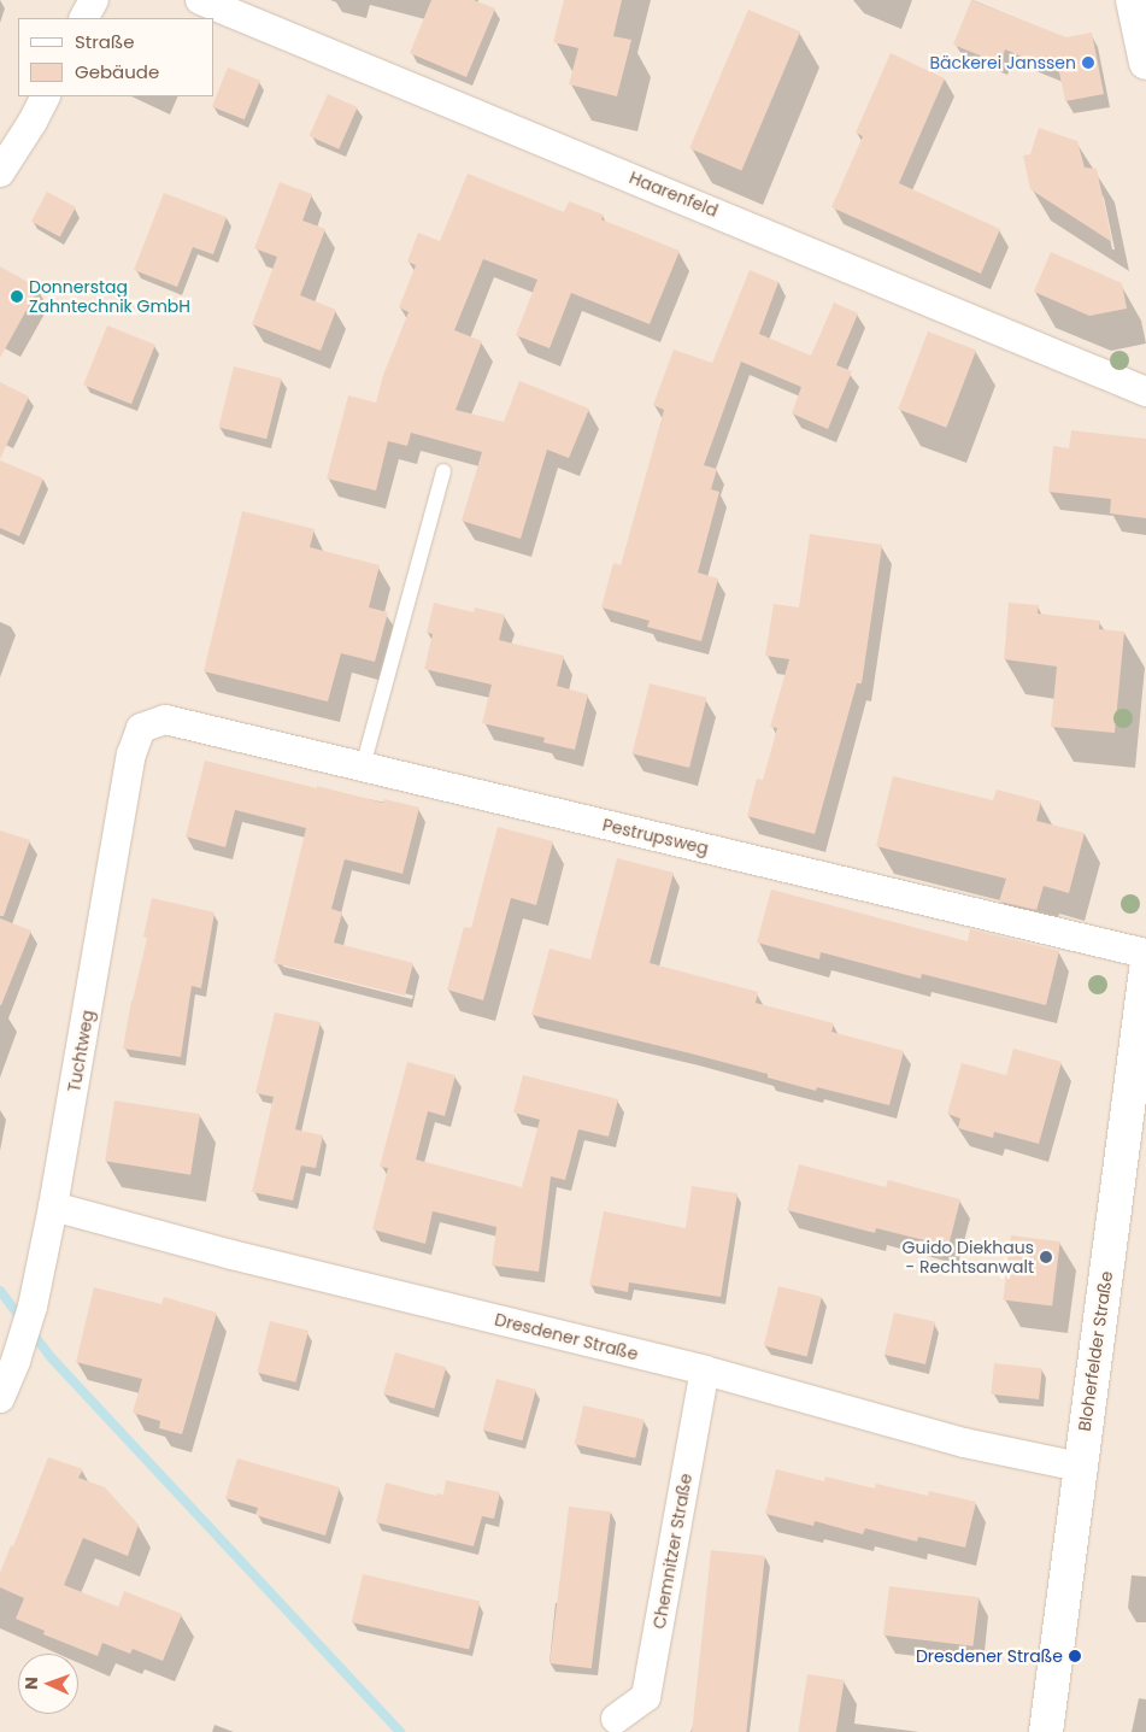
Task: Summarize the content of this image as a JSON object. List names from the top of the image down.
{
  "streets": {
    "street": [
      "Haarenfeld",
      "Pestrupsweg",
      "Tuchtweg",
      "Dresdener Straße",
      "Bloherfelder Straße",
      "Chemnitzer Straße"
    ]
  },
  "crossings": [
    ["Pestrupsweg", "Tuchtweg"],
    ["Tuchtweg", "Dresdener Straße"],
    ["Dresdener Straße", "Bloherfelder Straße"],
    ["Dresdener Straße", "Chemnitzer Straße"]
  ],
  "places": [
    "Bäckerei Janssen",
    "Donnerstag Zahntechnik GmbH",
    "Guido Diekhaus - Rechtsanwalt",
    "Dresdener Straße"
  ],
  "legend": ["Straße", "Gebäude"],
  "north": "left"
}
